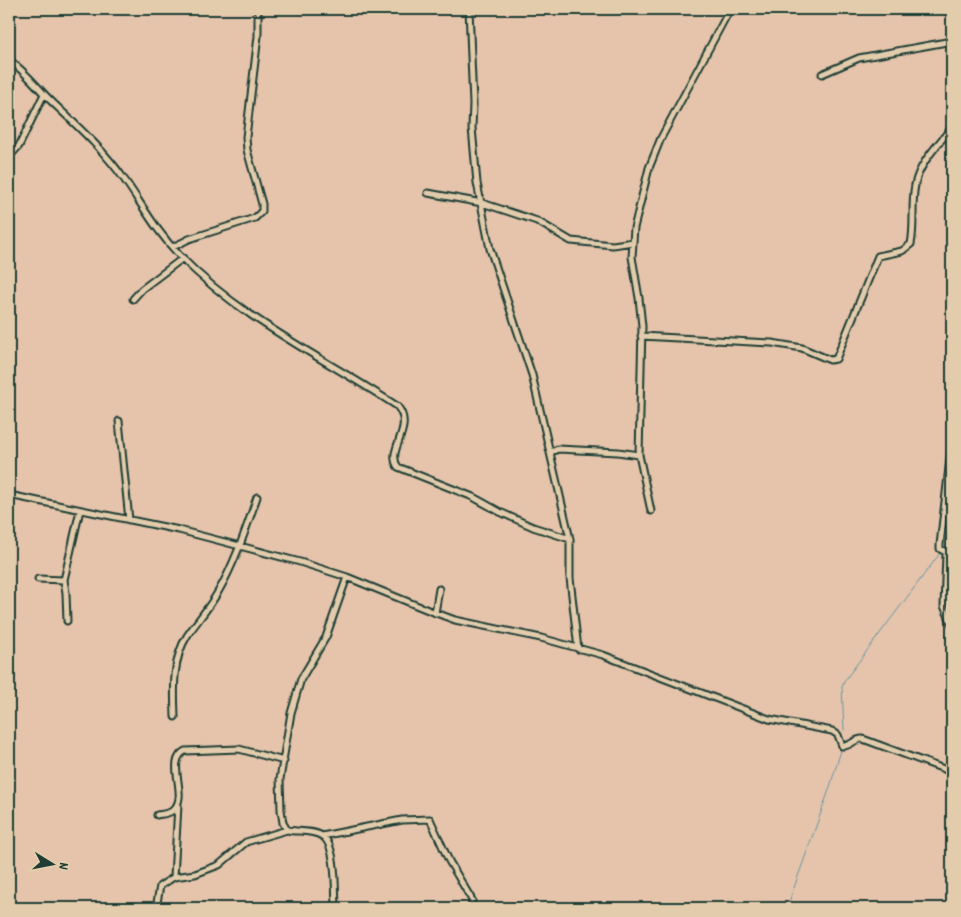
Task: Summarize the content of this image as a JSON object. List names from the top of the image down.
{
  "north": "right"
}
